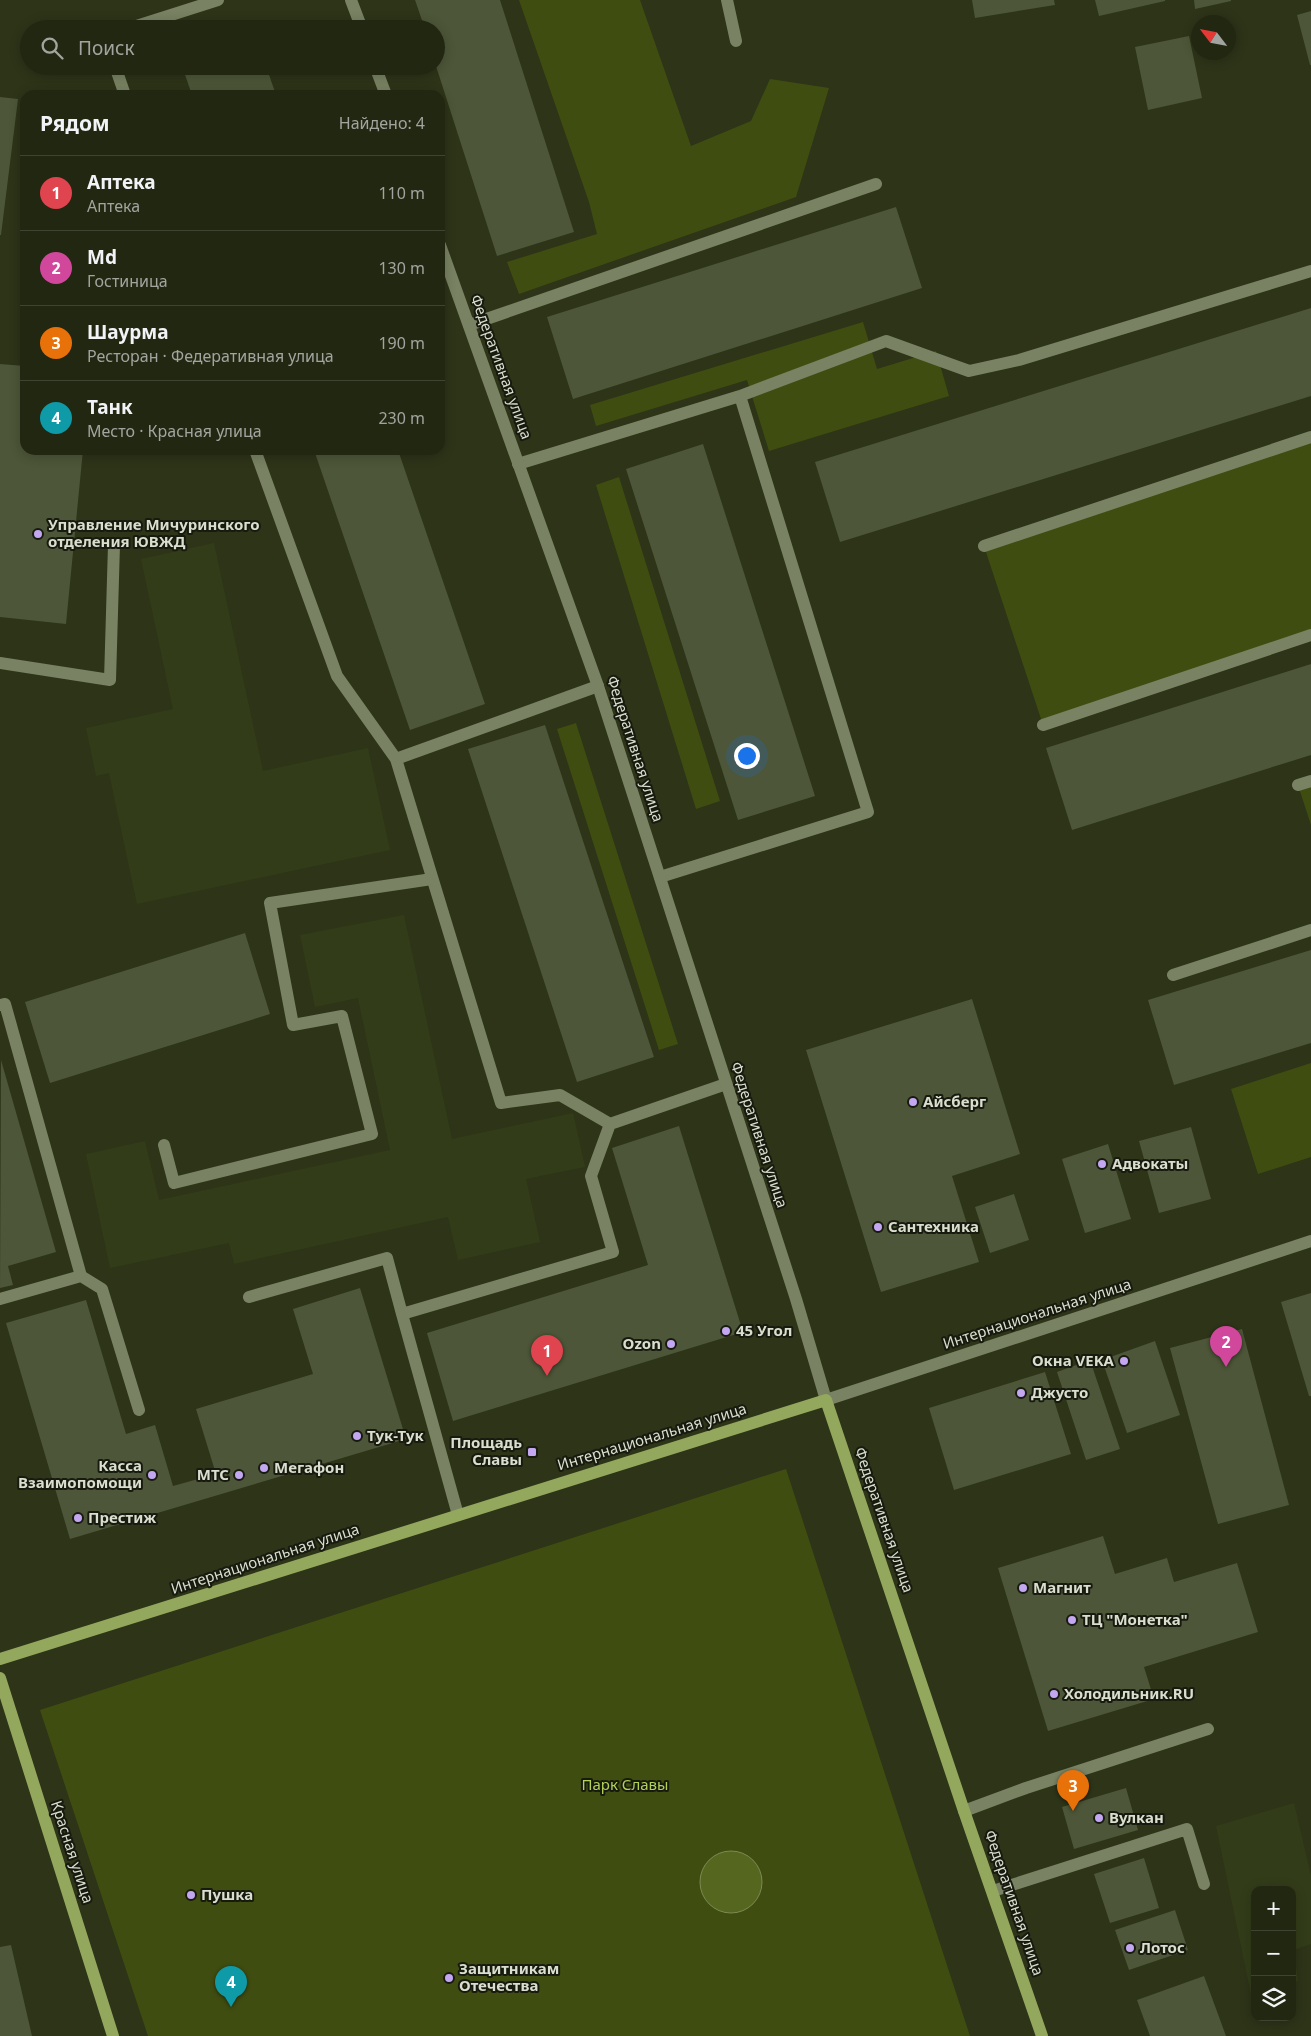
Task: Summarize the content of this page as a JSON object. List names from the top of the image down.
{
  "streets": {
    "main road": ["Федеративная улица", "Интернациональная улица", "Красная улица"]
  },
  "crossings": [
    ["Федеративная улица", "Интернациональная улица"]
  ],
  "parks": ["Парк Славы"],
  "places": {
    "other": [
      "Управление Мичуринского отделения ЮВЖД",
      "Айсберг",
      "Адвокаты",
      "Сантехника",
      "45 Угол",
      "Ozon",
      "Окна VEKA",
      "Джусто",
      "Тук-Тук",
      "Мегафон",
      "Касса Взаимопомощи",
      "МТС",
      "Престиж",
      "Магнит",
      "ТЦ \"Монетка\"",
      "Холодильник.RU",
      "Вулкан",
      "Пушка",
      "Лотос",
      "Защитникам Отечества"
    ],
    "transit": ["Площадь Славы"]
  },
  "north": "top left",
  "page": {
    "search": "Поиск",
    "heading": ["Рядом", "Найдено: 4"],
    "list": [
      {
        "mark": "1",
        "name": "Аптека",
        "note": "Аптека",
        "value": "110 m"
      },
      {
        "mark": "2",
        "name": "Md",
        "note": "Гостиница",
        "value": "130 m"
      },
      {
        "mark": "3",
        "name": "Шаурма",
        "note": "Ресторан · Федеративная улица",
        "value": "190 m"
      },
      {
        "mark": "4",
        "name": "Танк",
        "note": "Место · Красная улица",
        "value": "230 m"
      }
    ],
    "pins": [
      "2",
      "1",
      "3",
      "4"
    ],
    "map_buttons": ["+", "−"]
  }
}
